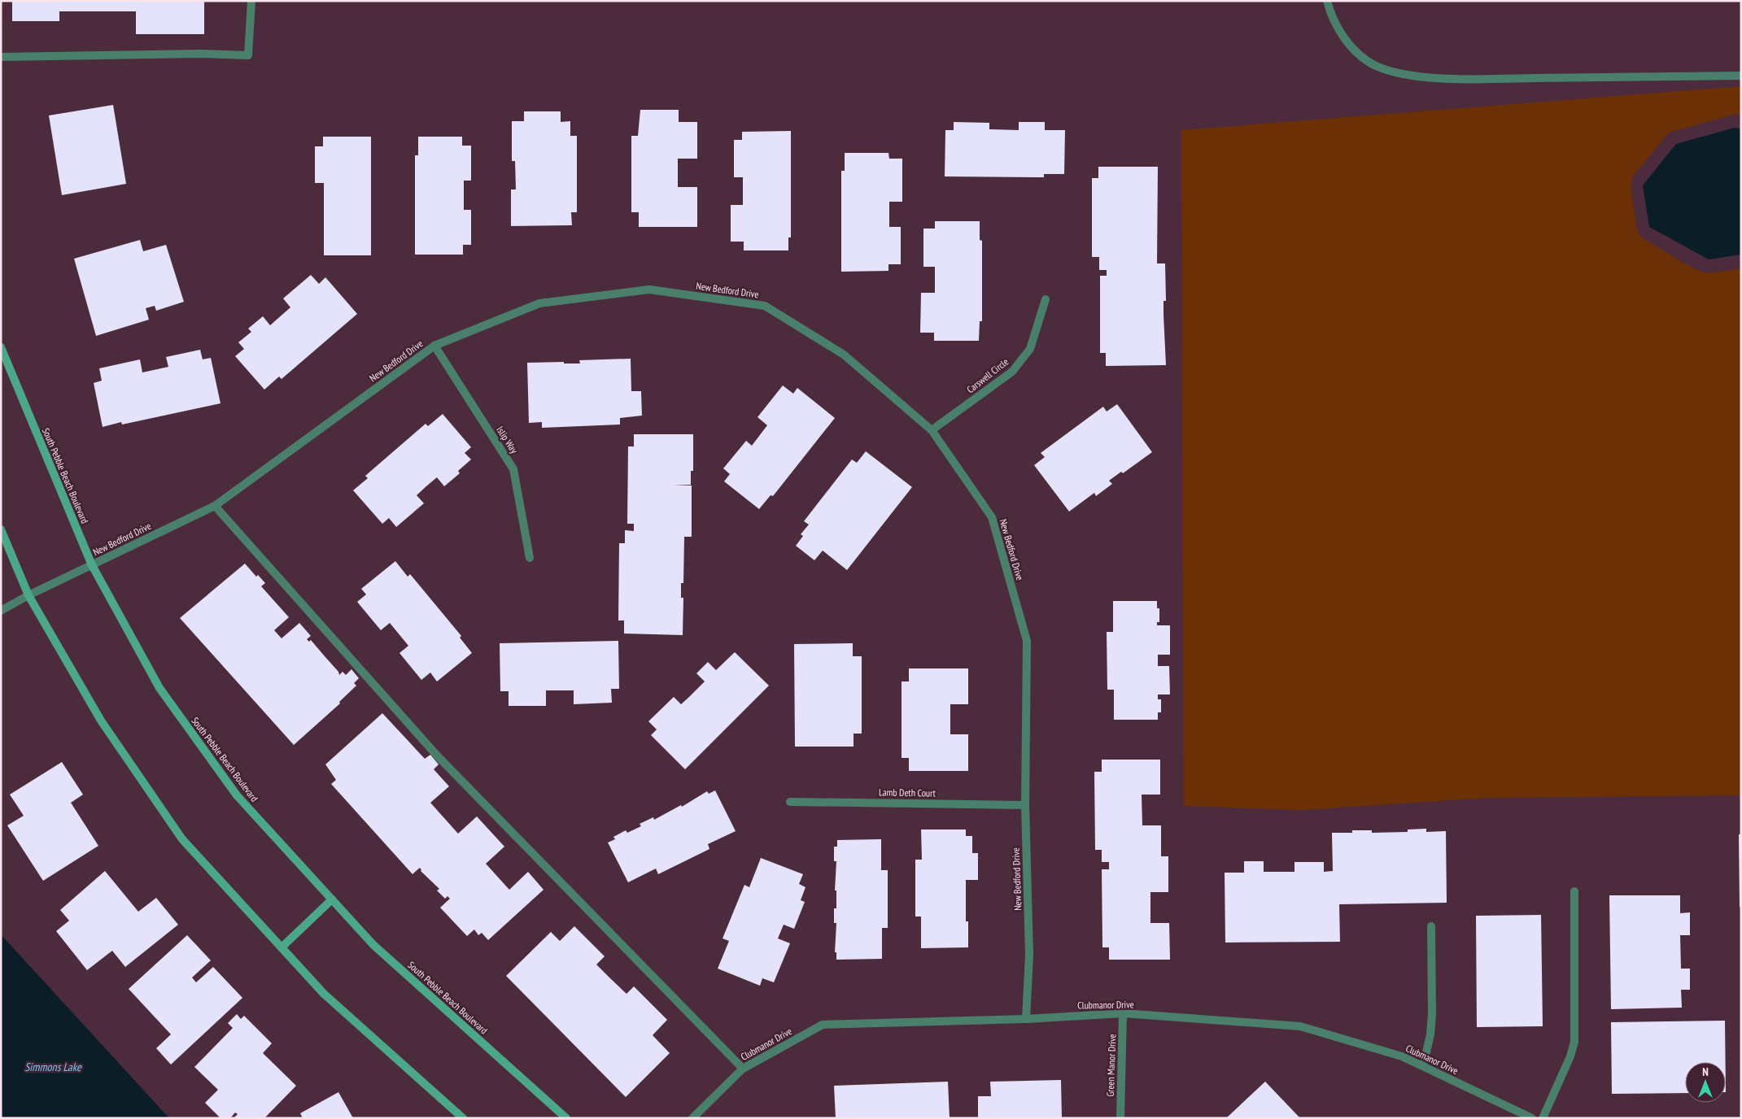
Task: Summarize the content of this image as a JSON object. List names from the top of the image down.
{
  "streets": {
    "street": [
      "New Bedford Drive",
      "Carswell Circle",
      "Islip Way",
      "South Pebble Beach Boulevard",
      "Lamb Deth Court",
      "Clubmanor Drive",
      "Green Manor Drive"
    ]
  },
  "crossings": [
    ["New Bedford Drive", "Carswell Circle"],
    ["New Bedford Drive", "Islip Way"],
    ["New Bedford Drive", "South Pebble Beach Boulevard"],
    ["New Bedford Drive", "Lamb Deth Court"],
    ["New Bedford Drive", "Clubmanor Drive"],
    ["Clubmanor Drive", "Green Manor Drive"]
  ],
  "water": ["Simmons Lake"],
  "north": "top"
}
